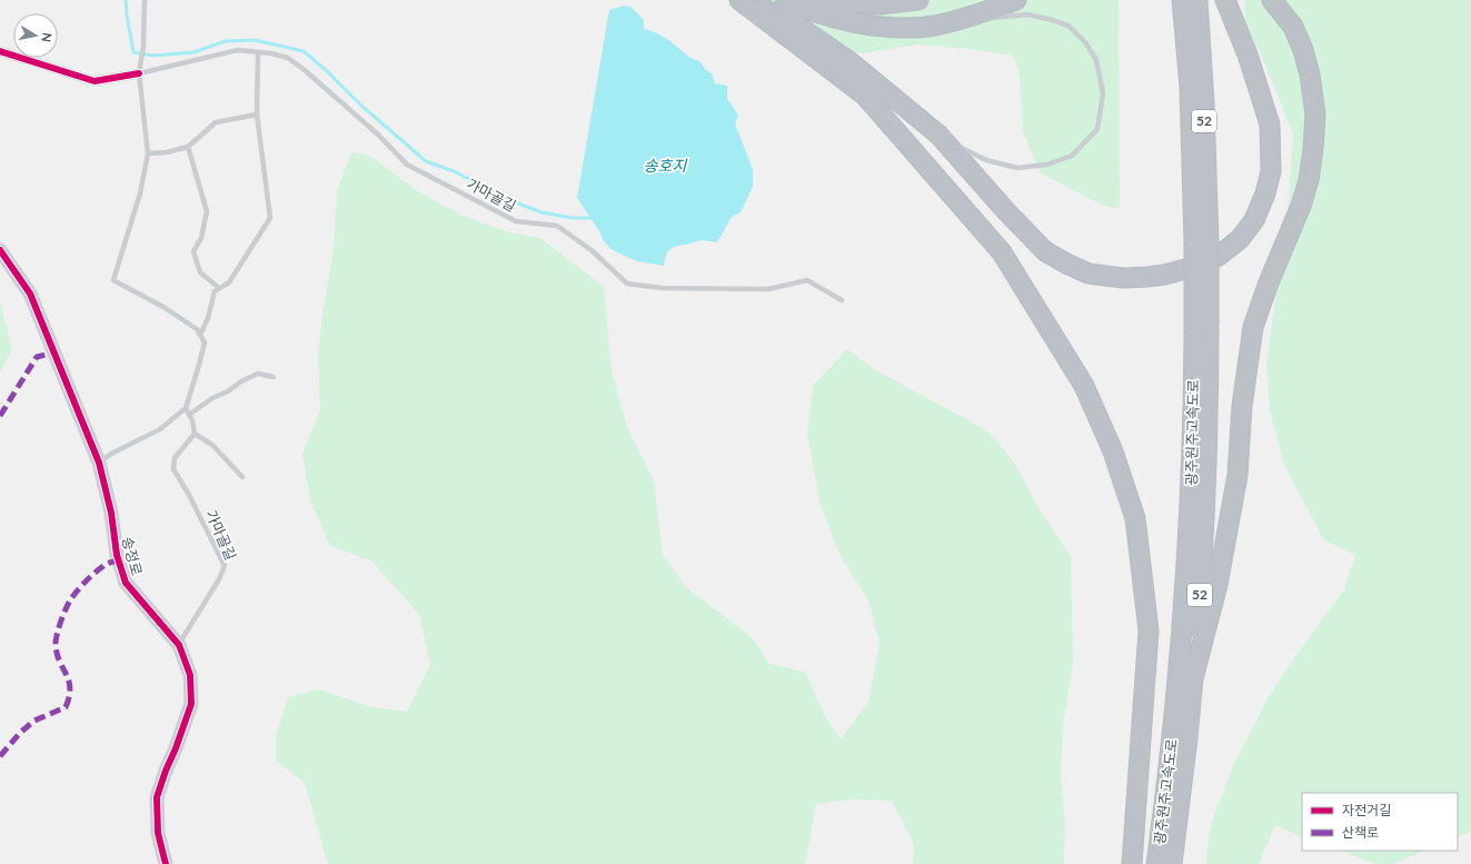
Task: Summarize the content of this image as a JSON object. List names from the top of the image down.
{
  "streets": {
    "highway": ["52", "광주원주고속도로"],
    "street": ["송정로"],
    "lane": ["가마골길"]
  },
  "crossings": [
    ["가마골길", "송정로"]
  ],
  "water": ["송호지"],
  "legend": ["자전거길", "산책로"],
  "north": "right"
}
